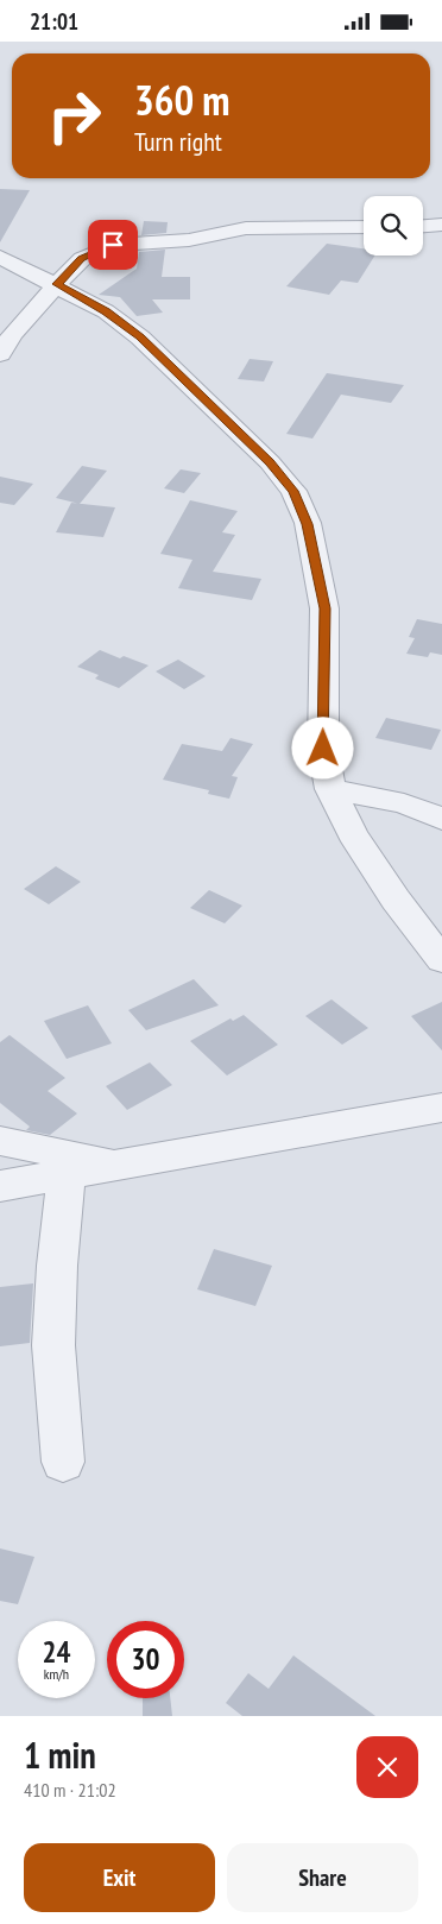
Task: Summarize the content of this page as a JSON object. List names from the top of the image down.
{
  "page": {
    "status": "21:01",
    "turn": ["360 m", "Turn right"],
    "speed": "24 km/h",
    "limit": "30",
    "heading": ["1 min", "410 m · 21:02"],
    "buttons": ["Exit", "Share"]
  }
}
